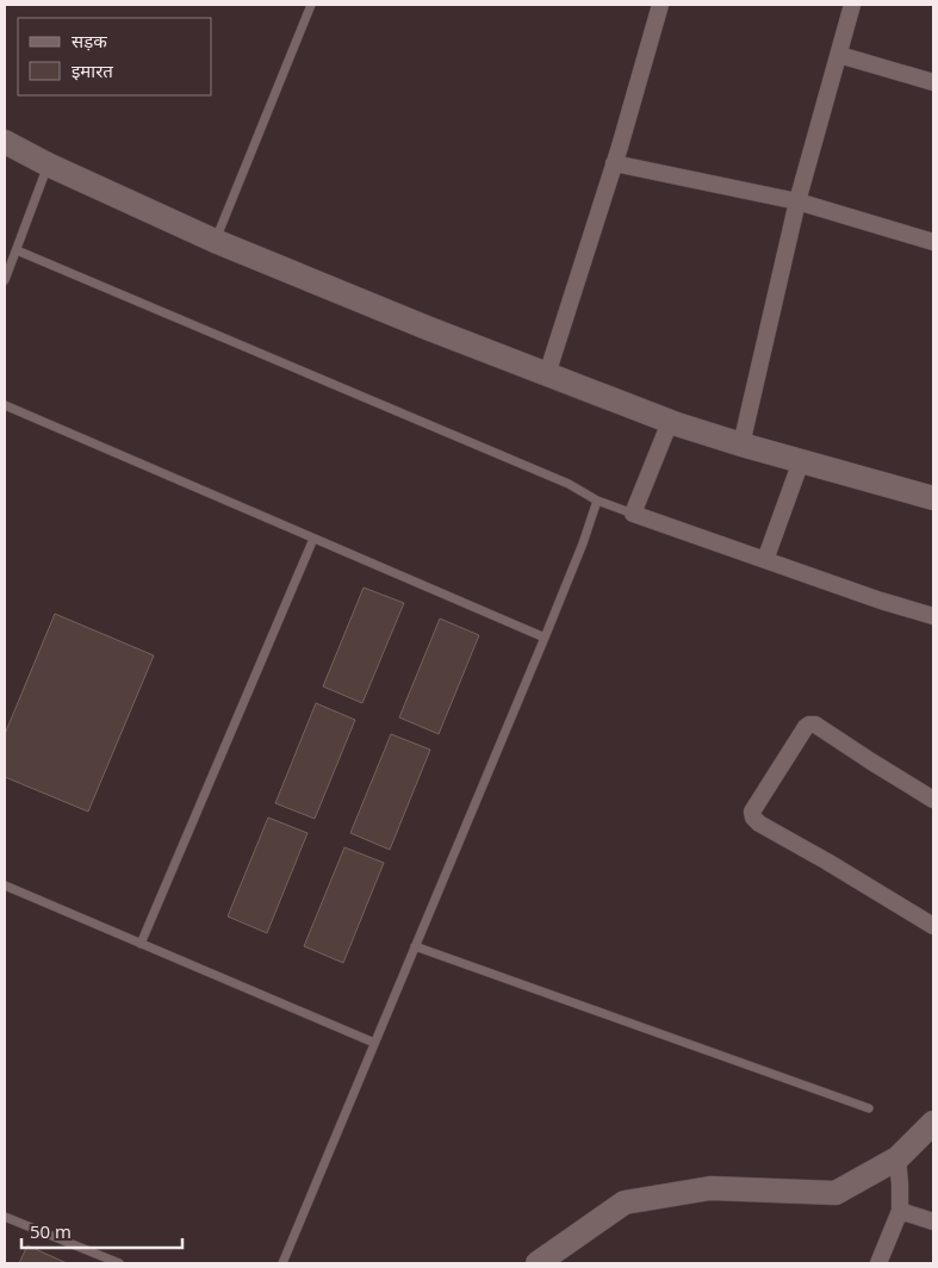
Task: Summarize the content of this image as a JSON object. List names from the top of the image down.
{
  "legend": ["सड़क", "इमारत"],
  "scale_bar": "50 m"
}
